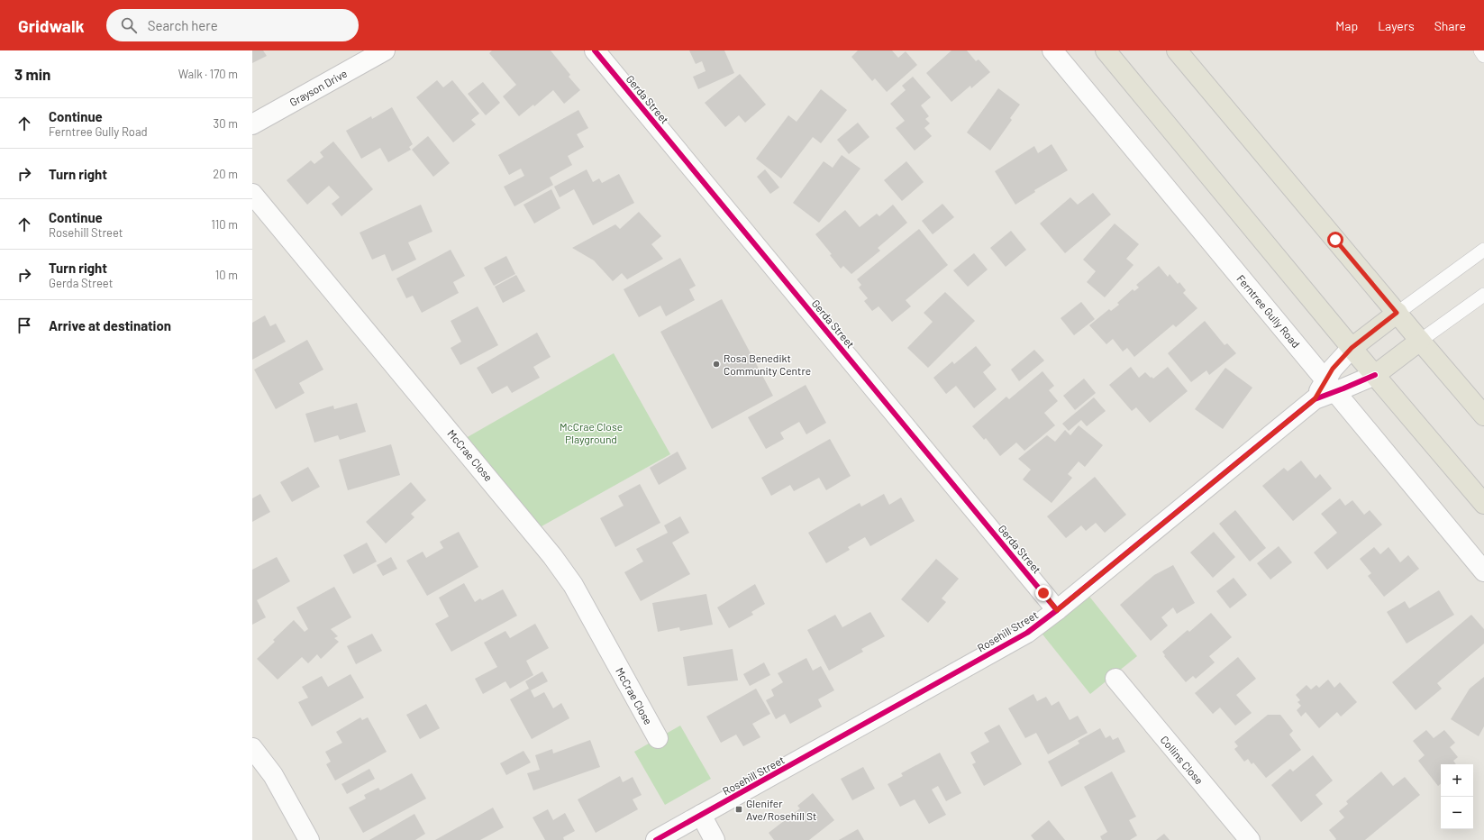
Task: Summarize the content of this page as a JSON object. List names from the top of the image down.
{
  "streets": {
    "street": [
      "Grayson Drive",
      "Gerda Street",
      "Ferntree Gully Road",
      "McCrae Close",
      "Rosehill Street",
      "Collins Close"
    ]
  },
  "crossings": [
    ["Gerda Street", "Rosehill Street"],
    ["Ferntree Gully Road", "Rosehill Street"]
  ],
  "parks": ["McCrae Close Playground"],
  "places": {
    "other": ["Rosa Benedikt Community Centre"],
    "transit": ["Glenifer Ave/Rosehill St"]
  },
  "page": {
    "header": "Gridwalk",
    "search": "Search here",
    "nav": ["Map", "Layers", "Share"],
    "heading": ["3 min", "Walk · 170 m"],
    "list": [
      ["Continue", "Ferntree Gully Road", "30 m"],
      ["Turn right", "20 m"],
      ["Continue", "Rosehill Street", "110 m"],
      ["Turn right", "Gerda Street", "10 m"],
      "Arrive at destination"
    ],
    "map_buttons": ["+", "−"]
  }
}
